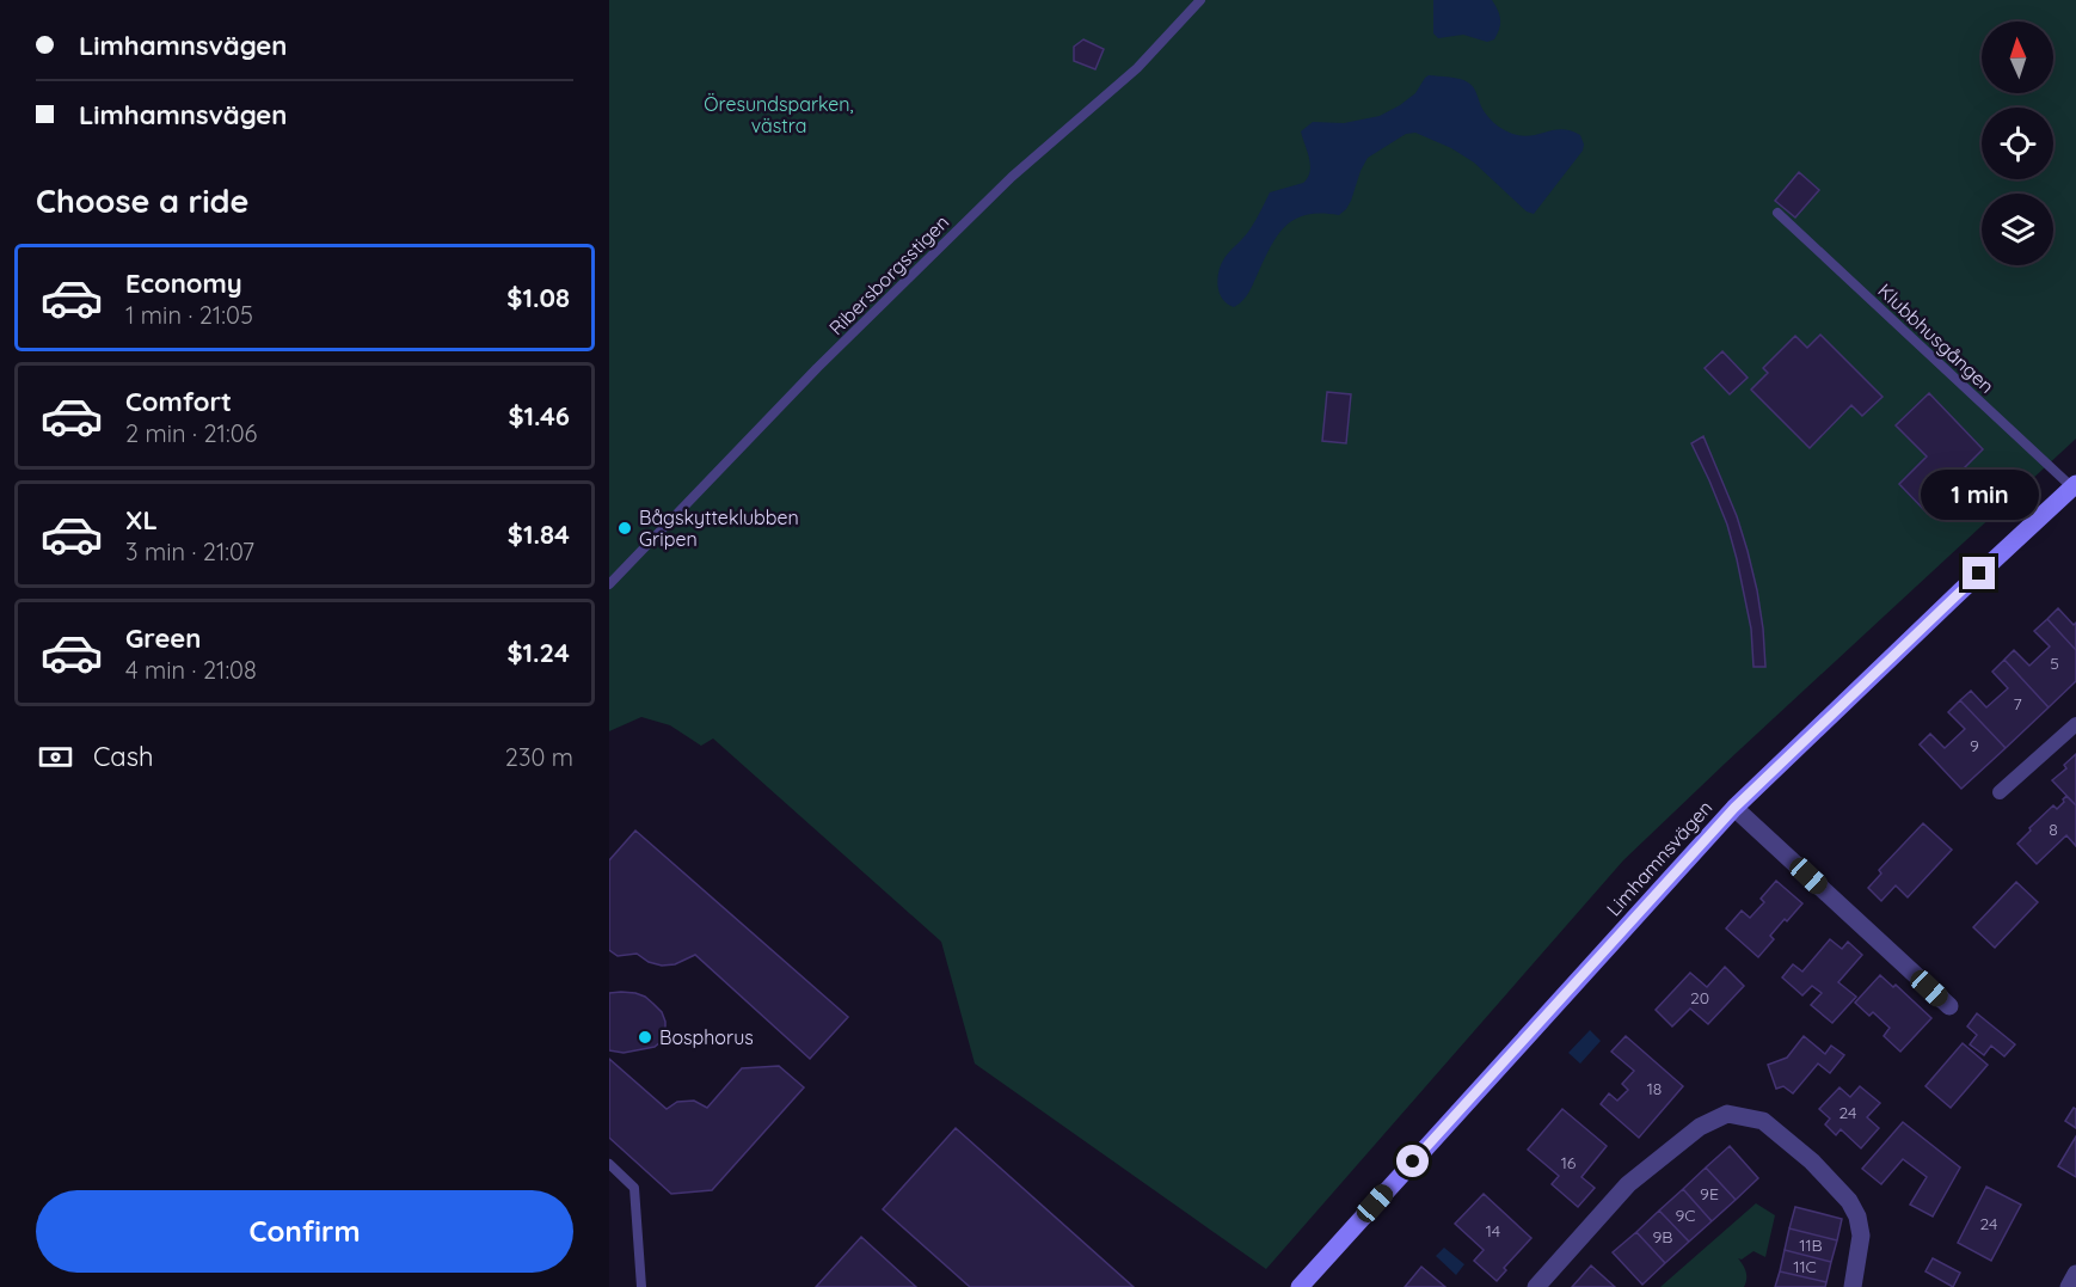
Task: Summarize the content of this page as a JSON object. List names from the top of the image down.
{
  "streets": {
    "main road": ["Limhamnsvägen"],
    "lane": ["Ribersborgsstigen", "Klubbhusgången"]
  },
  "crossings": [
    ["Klubbhusgången", "Limhamnsvägen"]
  ],
  "parks": ["Öresundsparken, västra"],
  "places": ["Bågskytteklubben Gripen", "Bosphorus"],
  "house_numbers": [
    "5",
    "7",
    "9",
    "8",
    "20",
    "18",
    "24",
    "16",
    "9E",
    "9C",
    "24",
    "14",
    "9B",
    "11B",
    "11C"
  ],
  "north": "top",
  "page": {
    "banner": ["Limhamnsvägen", "Limhamnsvägen"],
    "heading": "Choose a ride",
    "list": [
      {
        "name": "Economy",
        "note": "1 min · 21:05",
        "value": "$1.08"
      },
      {
        "name": "Comfort",
        "note": "2 min · 21:06",
        "value": "$1.46"
      },
      {
        "name": "XL",
        "note": "3 min · 21:07",
        "value": "$1.84"
      },
      {
        "name": "Green",
        "note": "4 min · 21:08",
        "value": "$1.24"
      }
    ],
    "bubble": "1 min",
    "pay": ["Cash", "230 m"],
    "buttons": "Confirm"
  }
}
